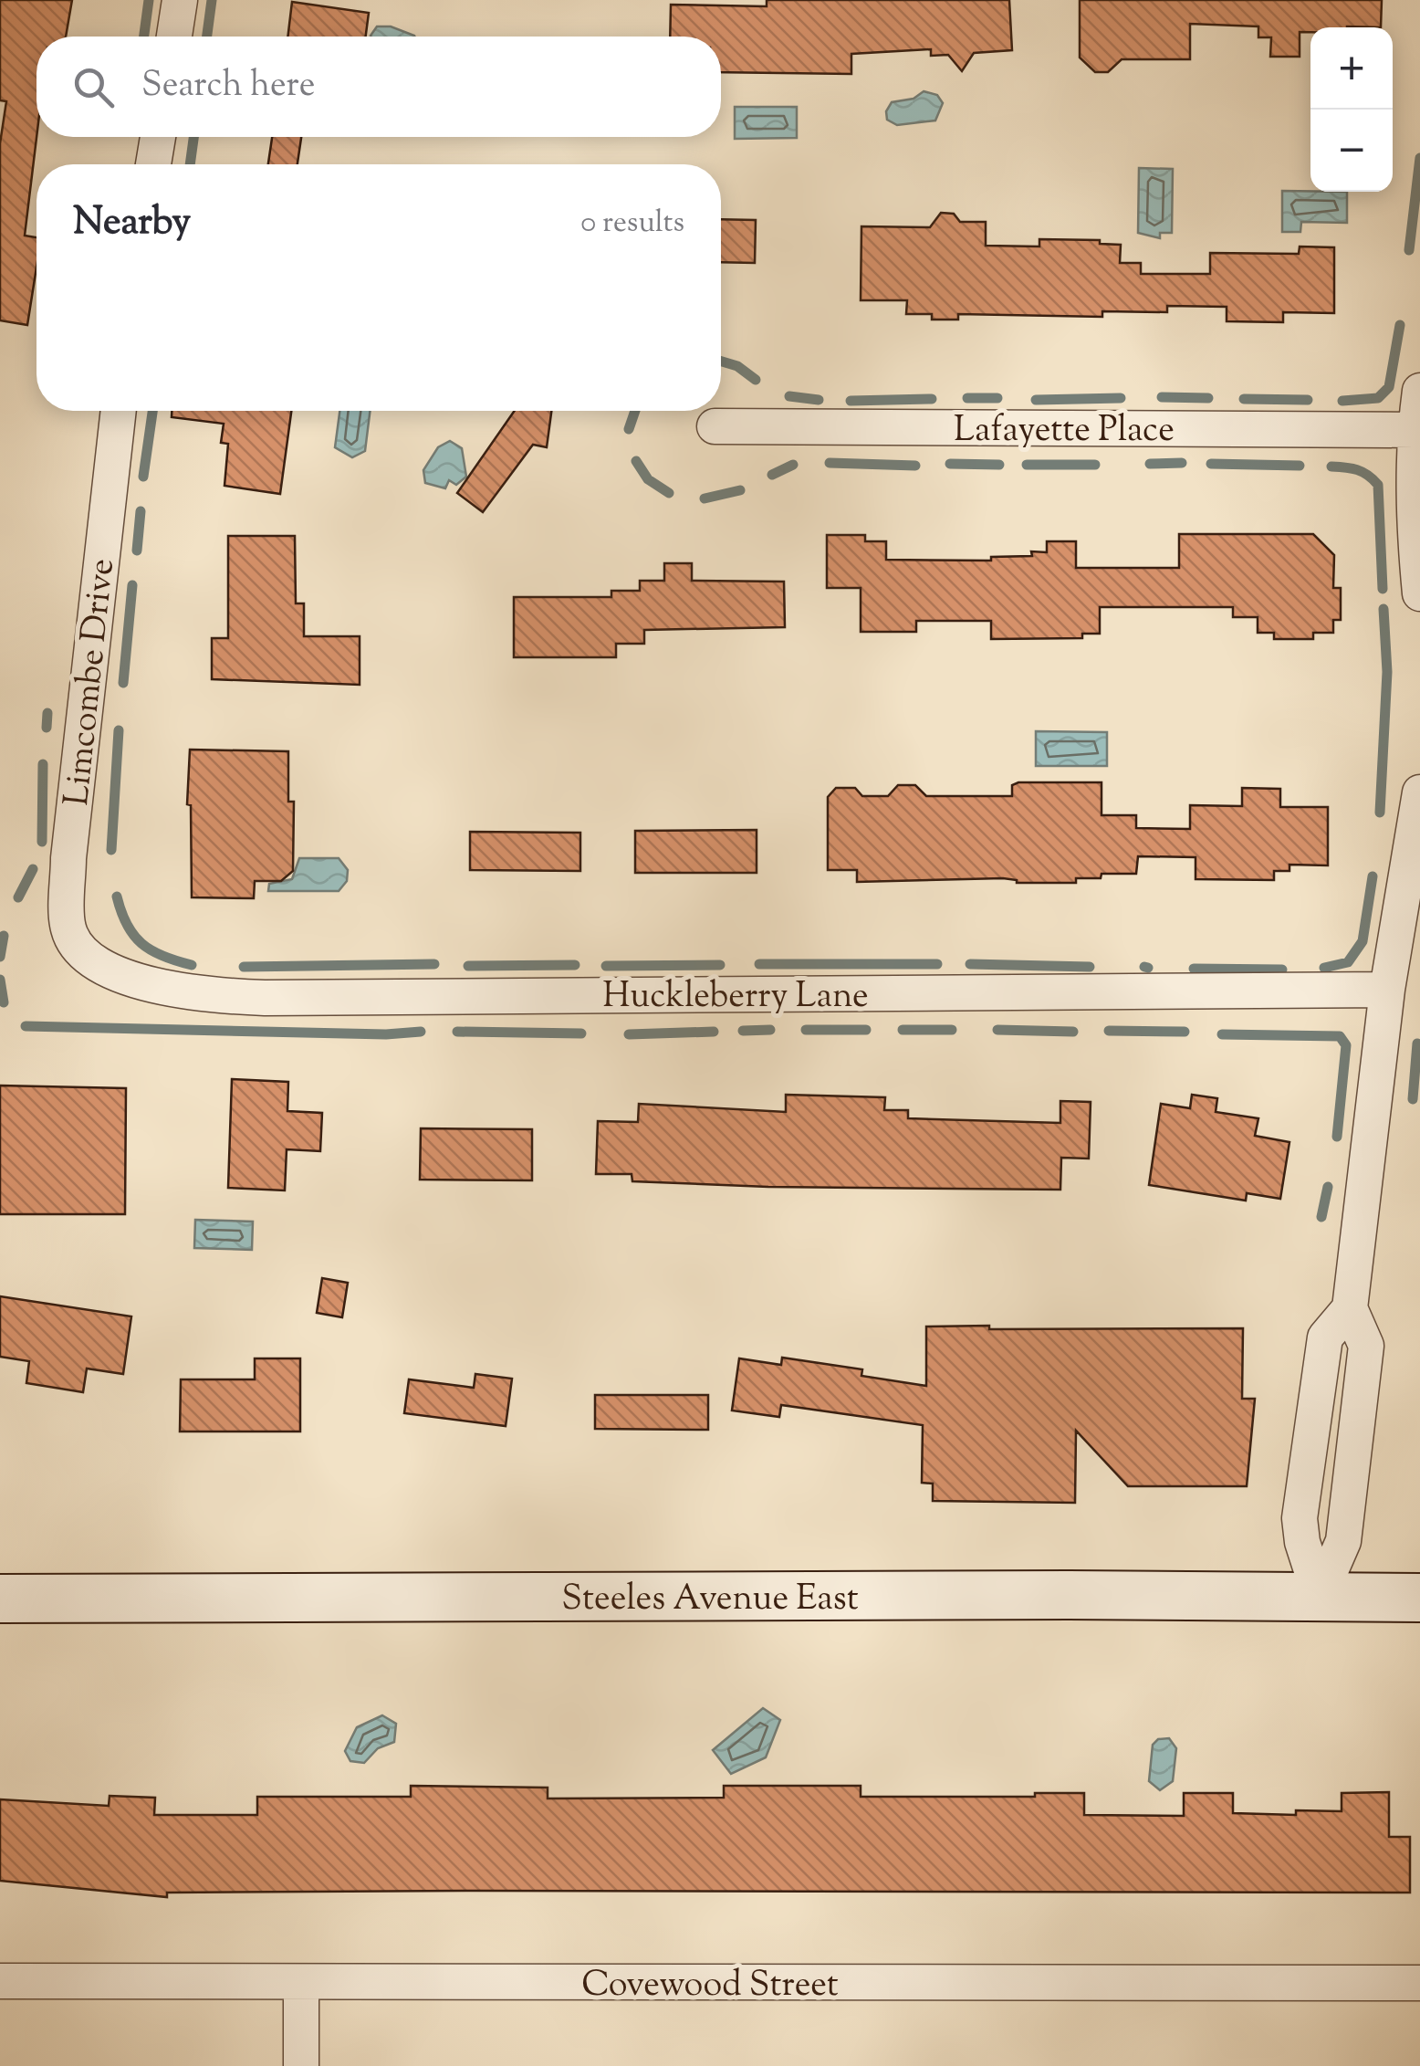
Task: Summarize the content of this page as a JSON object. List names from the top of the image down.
{
  "streets": {
    "main road": ["Steeles Avenue East"],
    "street": [
      "Lafayette Place",
      "Limcombe Drive",
      "Huckleberry Lane",
      "Covewood Street"
    ]
  },
  "crossings": [
    ["Limcombe Drive", "Huckleberry Lane"]
  ],
  "page": {
    "map_buttons": ["+", "−"],
    "search": "Search here",
    "heading": ["Nearby", "0 results"]
  }
}
